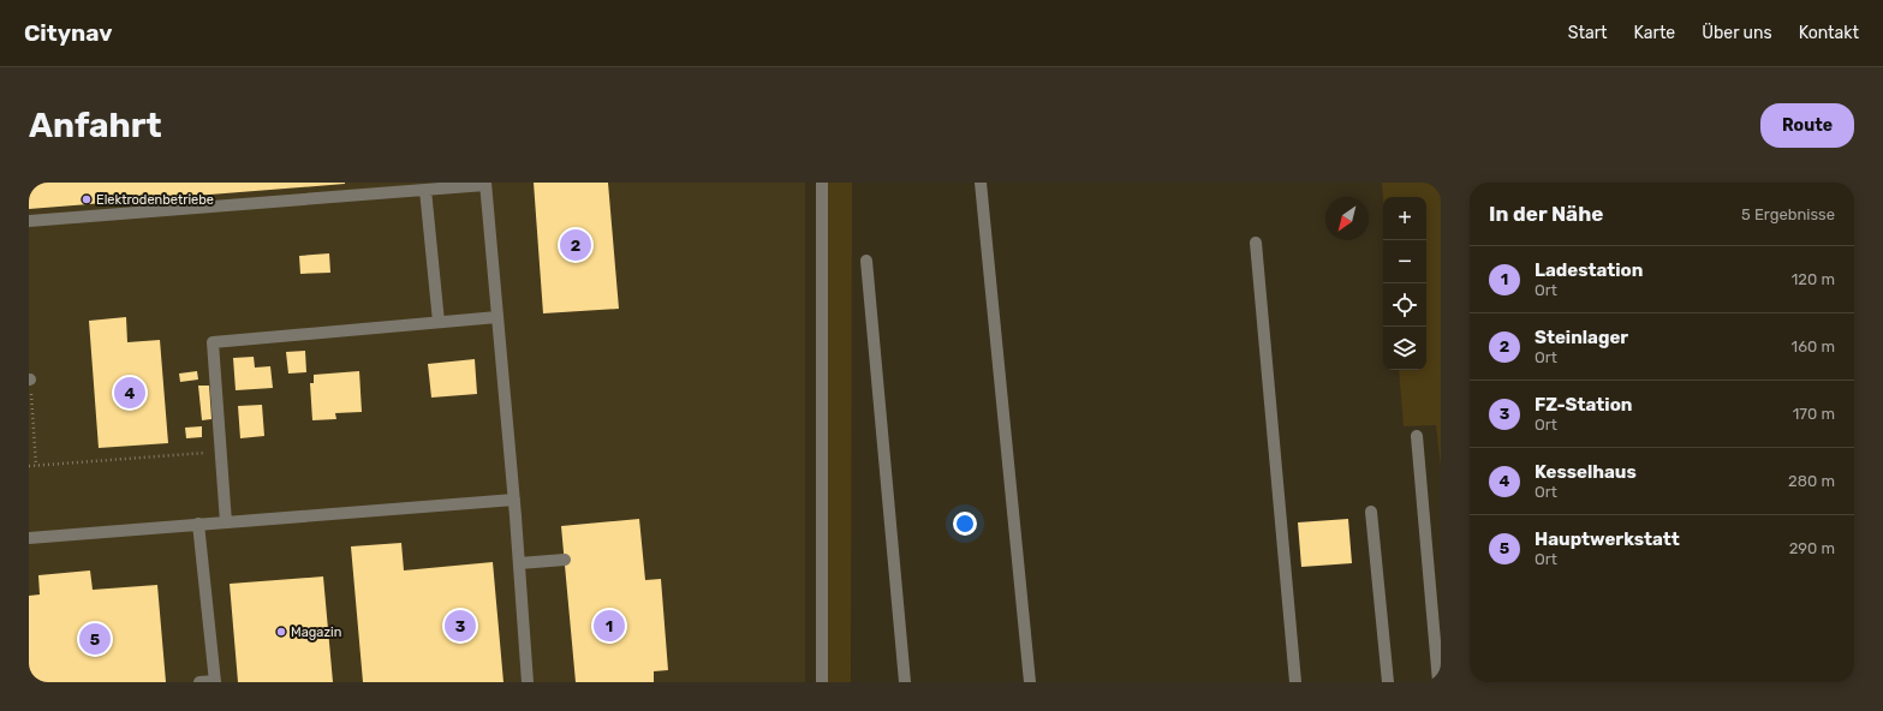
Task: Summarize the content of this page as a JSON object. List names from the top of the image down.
{
  "places": ["Elektrodenbetriebe", "Magazin"],
  "north": "bottom left",
  "page": {
    "header": "Citynav",
    "nav": [
      "Start",
      "Karte",
      "Über uns",
      "Kontakt"
    ],
    "buttons": "Route",
    "title": "Anfahrt",
    "heading": ["In der Nähe", "5 Ergebnisse"],
    "map_buttons": ["+", "−"],
    "pins": [
      "2",
      "4",
      "1",
      "3",
      "5"
    ],
    "list": [
      {
        "mark": "1",
        "name": "Ladestation",
        "note": "Ort",
        "value": "120 m"
      },
      {
        "mark": "2",
        "name": "Steinlager",
        "note": "Ort",
        "value": "160 m"
      },
      {
        "mark": "3",
        "name": "FZ-Station",
        "note": "Ort",
        "value": "170 m"
      },
      {
        "mark": "4",
        "name": "Kesselhaus",
        "note": "Ort",
        "value": "280 m"
      },
      {
        "mark": "5",
        "name": "Hauptwerkstatt",
        "note": "Ort",
        "value": "290 m"
      }
    ]
  }
}
